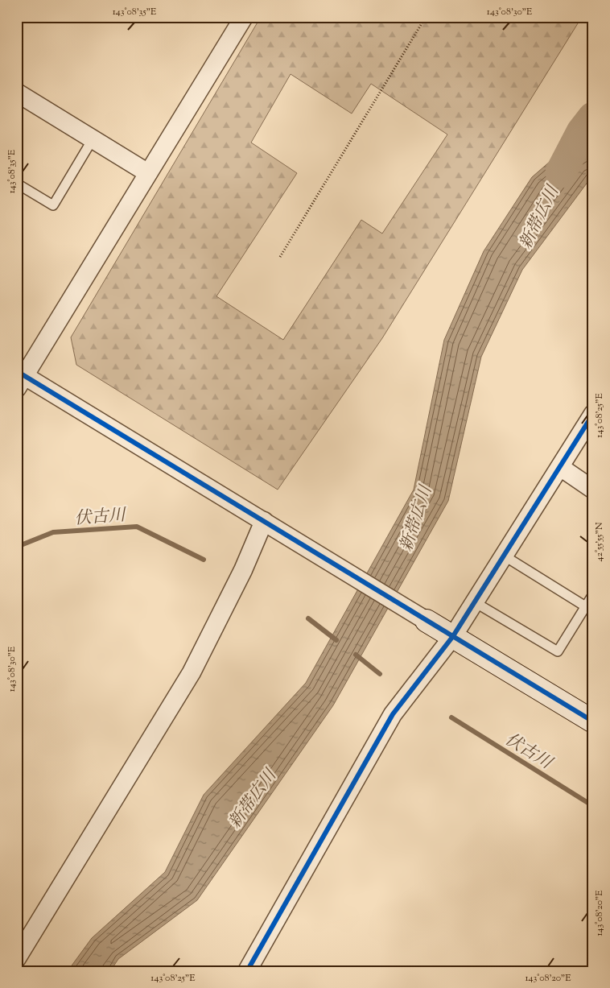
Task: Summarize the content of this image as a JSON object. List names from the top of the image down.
{
  "water": ["新帯広川", "伏古川"],
  "coordinates": [
    "143°08'35\"E",
    "143°08'30\"E",
    "143°08'25\"E",
    "42°55'55\"N",
    "143°08'20\"E"
  ]
}
